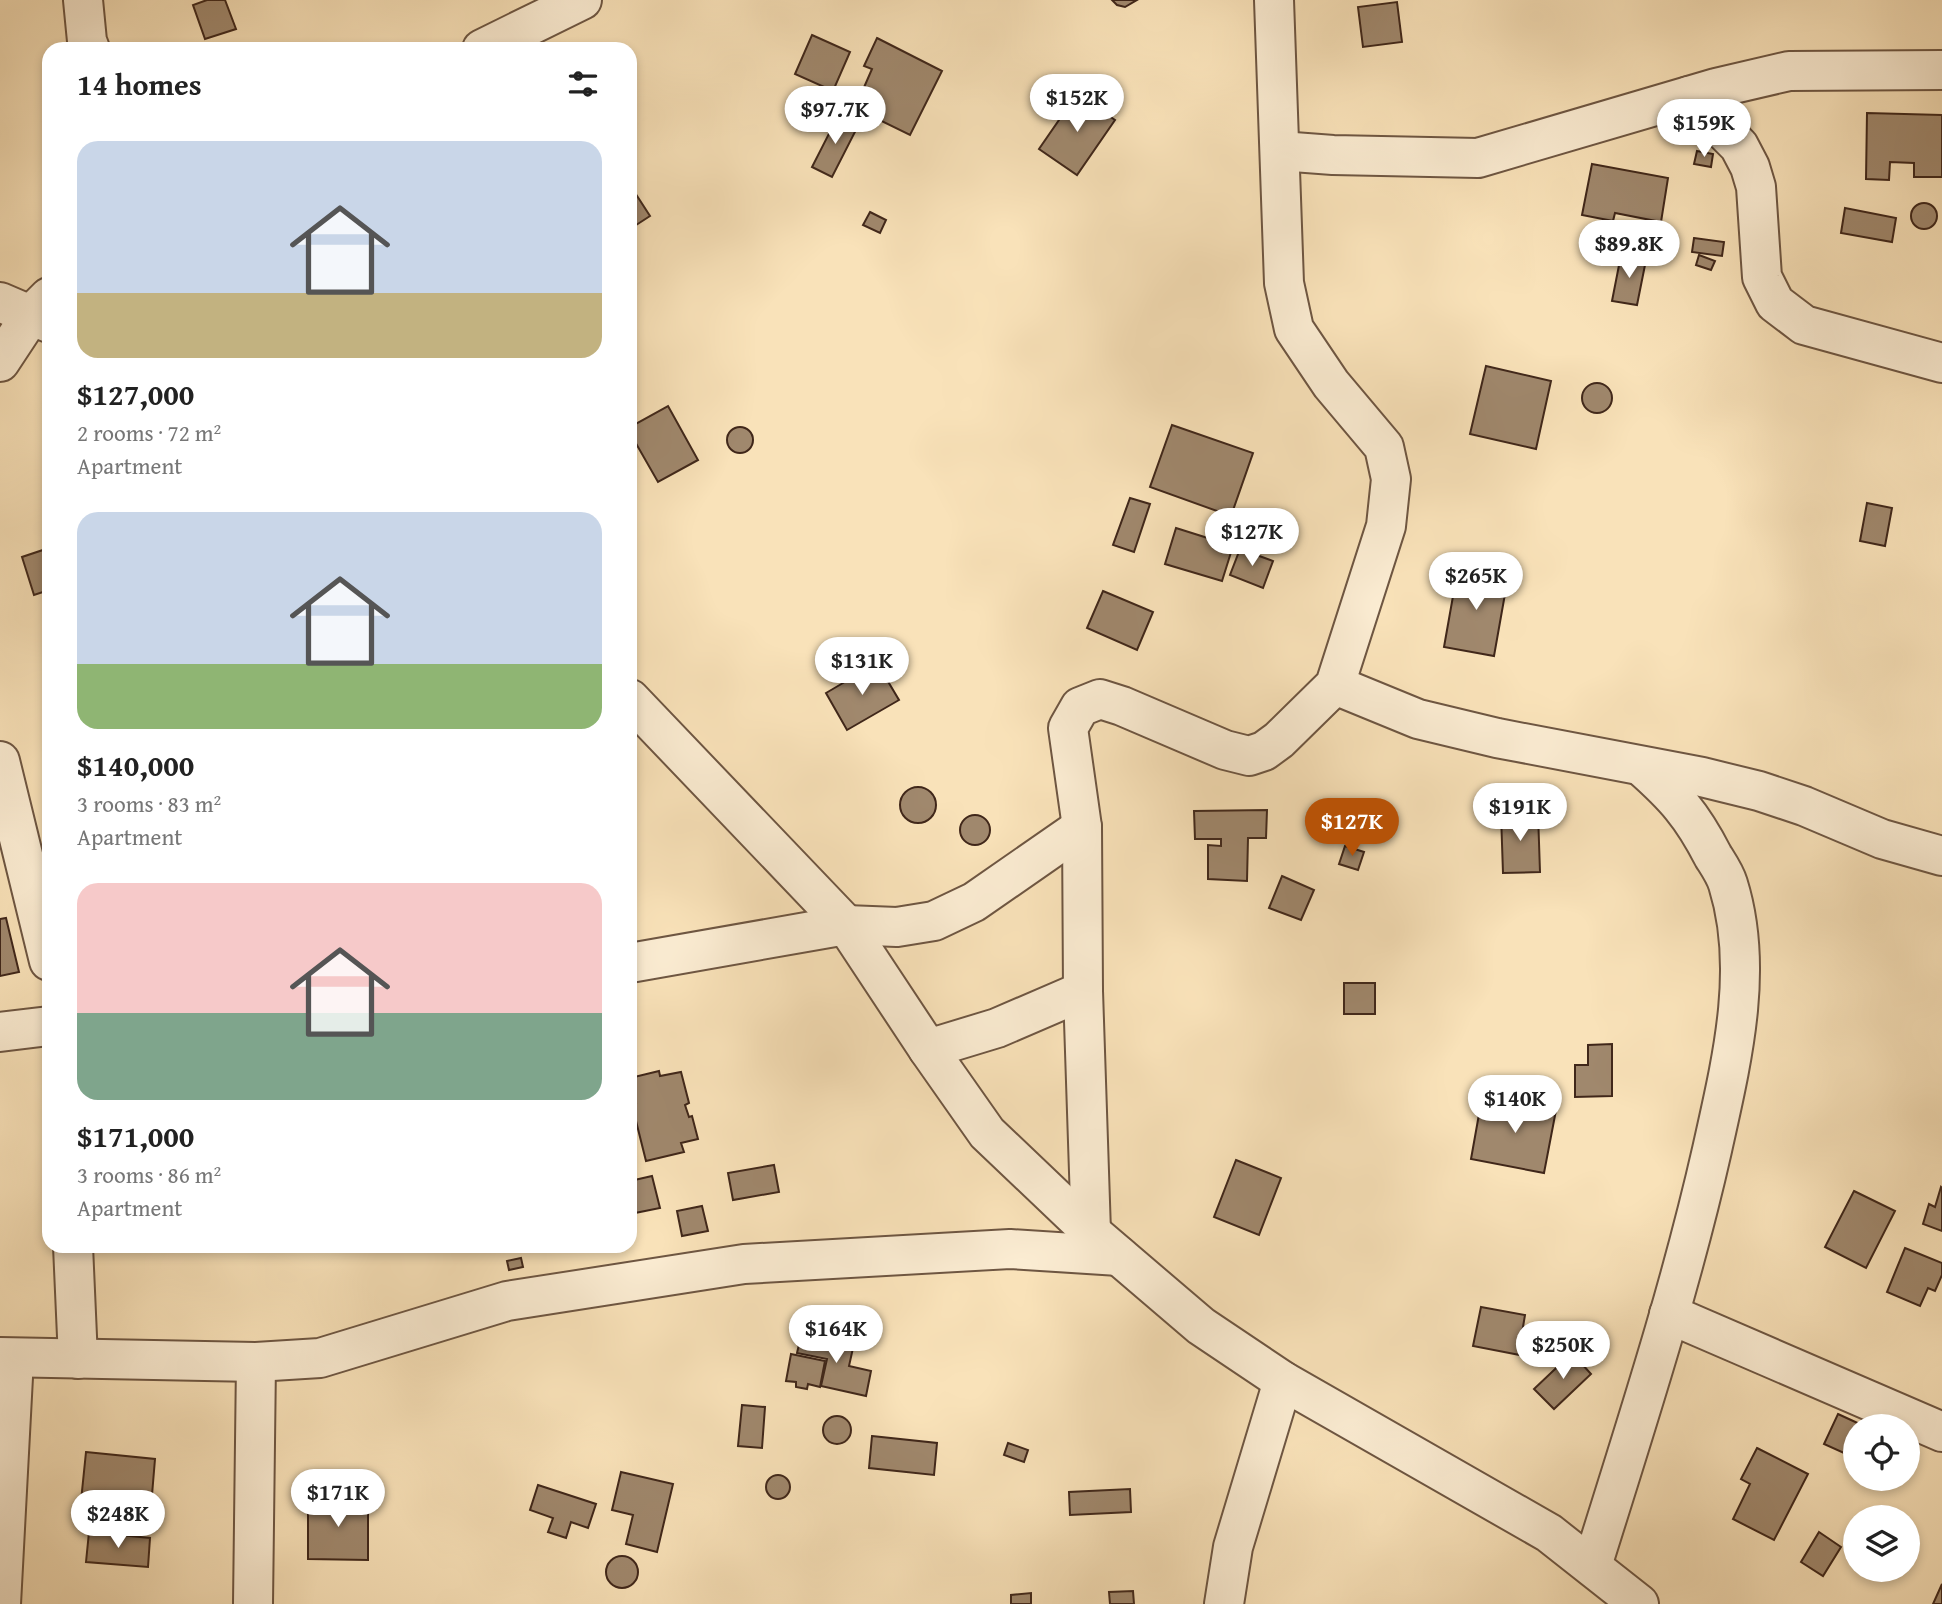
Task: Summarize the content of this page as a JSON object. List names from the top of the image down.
{
  "page": {
    "heading": "14 homes",
    "price": [
      "$152K",
      "$97.7K",
      "$159K",
      "$89.8K",
      "$127K",
      "$265K",
      "$131K",
      "$191K",
      "$127K",
      "$140K",
      "$164K",
      "$250K",
      "$171K",
      "$248K"
    ],
    "list": [
      {
        "name": "$127,000",
        "note": "2 rooms · 72 m² · Apartment"
      },
      {
        "name": "$140,000",
        "note": "3 rooms · 83 m² · Apartment"
      },
      {
        "name": "$171,000",
        "note": "3 rooms · 86 m² · Apartment"
      }
    ]
  }
}
